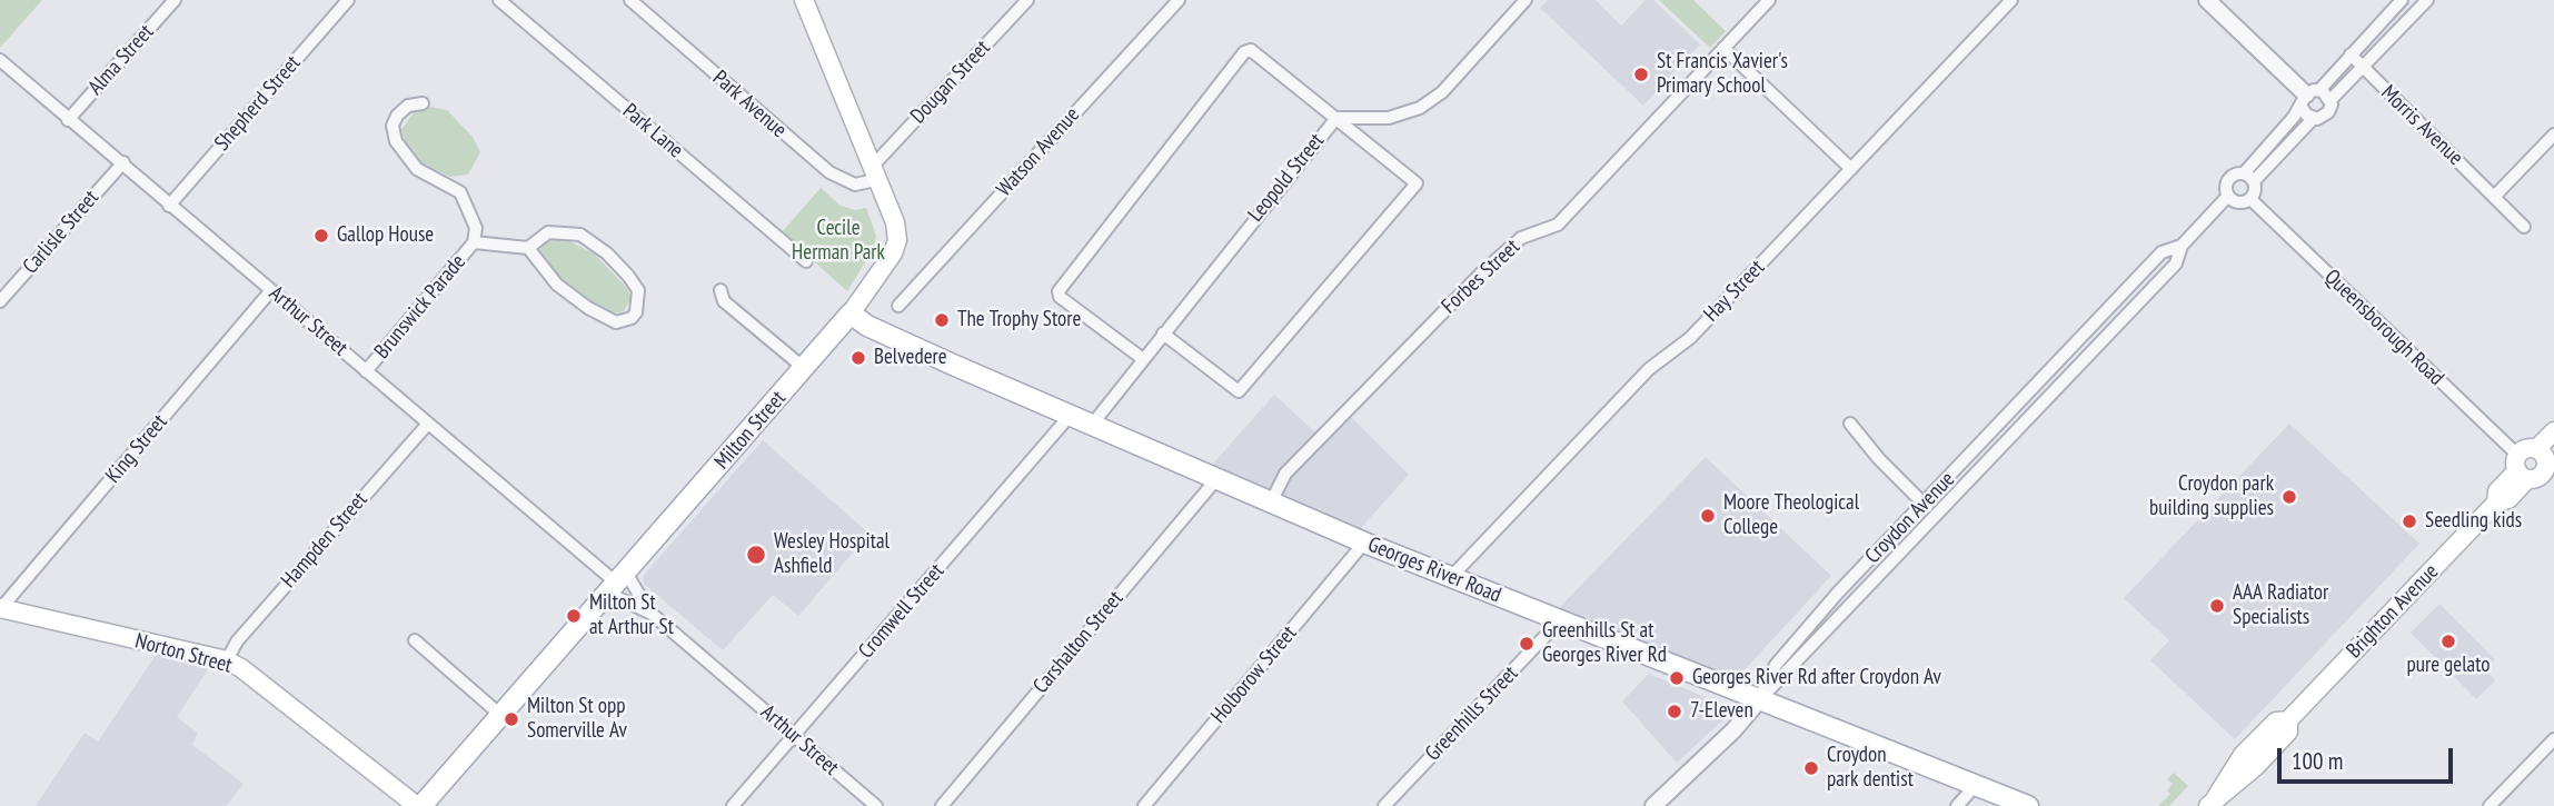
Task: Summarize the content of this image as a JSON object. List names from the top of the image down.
{
  "streets": {
    "main road": [
      "Milton Street",
      "Georges River Road",
      "Brighton Avenue",
      "Norton Street"
    ],
    "street": [
      "Alma Street",
      "Dougan Street",
      "Shepherd Street",
      "Park Avenue",
      "Morris Avenue",
      "Park Lane",
      "Watson Avenue",
      "Leopold Street",
      "Carlisle Street",
      "Forbes Street",
      "Hay Street",
      "Brunswick Parade",
      "Arthur Street",
      "Queensborough Road",
      "King Street",
      "Croydon Avenue",
      "Hampden Street",
      "Cromwell Street",
      "Carshalton Street",
      "Holborow Street",
      "Greenhills Street"
    ]
  },
  "crossings": [
    ["Alma Street", "Arthur Street"],
    ["Dougan Street", "Park Avenue"],
    ["Dougan Street", "Milton Street"],
    ["Shepherd Street", "Arthur Street"],
    ["Park Avenue", "Milton Street"],
    ["Leopold Street", "Georges River Road"],
    ["Carlisle Street", "Arthur Street"],
    ["Forbes Street", "Georges River Road"],
    ["Hay Street", "Georges River Road"],
    ["Brunswick Parade", "Arthur Street"],
    ["Arthur Street", "Milton Street"],
    ["Arthur Street", "King Street"],
    ["Arthur Street", "Hampden Street"],
    ["Arthur Street", "Cromwell Street"],
    ["Queensborough Road", "Croydon Avenue"],
    ["Queensborough Road", "Brighton Avenue"],
    ["Milton Street", "Georges River Road"],
    ["Milton Street", "Norton Street"],
    ["King Street", "Norton Street"],
    ["Croydon Avenue", "Georges River Road"],
    ["Hampden Street", "Norton Street"],
    ["Georges River Road", "Cromwell Street"],
    ["Georges River Road", "Carshalton Street"],
    ["Georges River Road", "Holborow Street"],
    ["Georges River Road", "Greenhills Street"]
  ],
  "parks": ["Cecile Herman Park"],
  "places": [
    "St Francis Xavier's Primary School",
    "Gallop House",
    "The Trophy Store",
    "Belvedere",
    "Croydon park building supplies",
    "Moore Theological College",
    "Seedling kids",
    "Wesley Hospital Ashfield",
    "AAA Radiator Specialists",
    "Milton St at Arthur St",
    "pure gelato",
    "Greenhills St at Georges River Rd",
    "Georges River Rd after Croydon Av",
    "7-Eleven",
    "Milton St opp Somerville Av",
    "Croydon park dentist"
  ],
  "scale_bar": "100 m"
}
